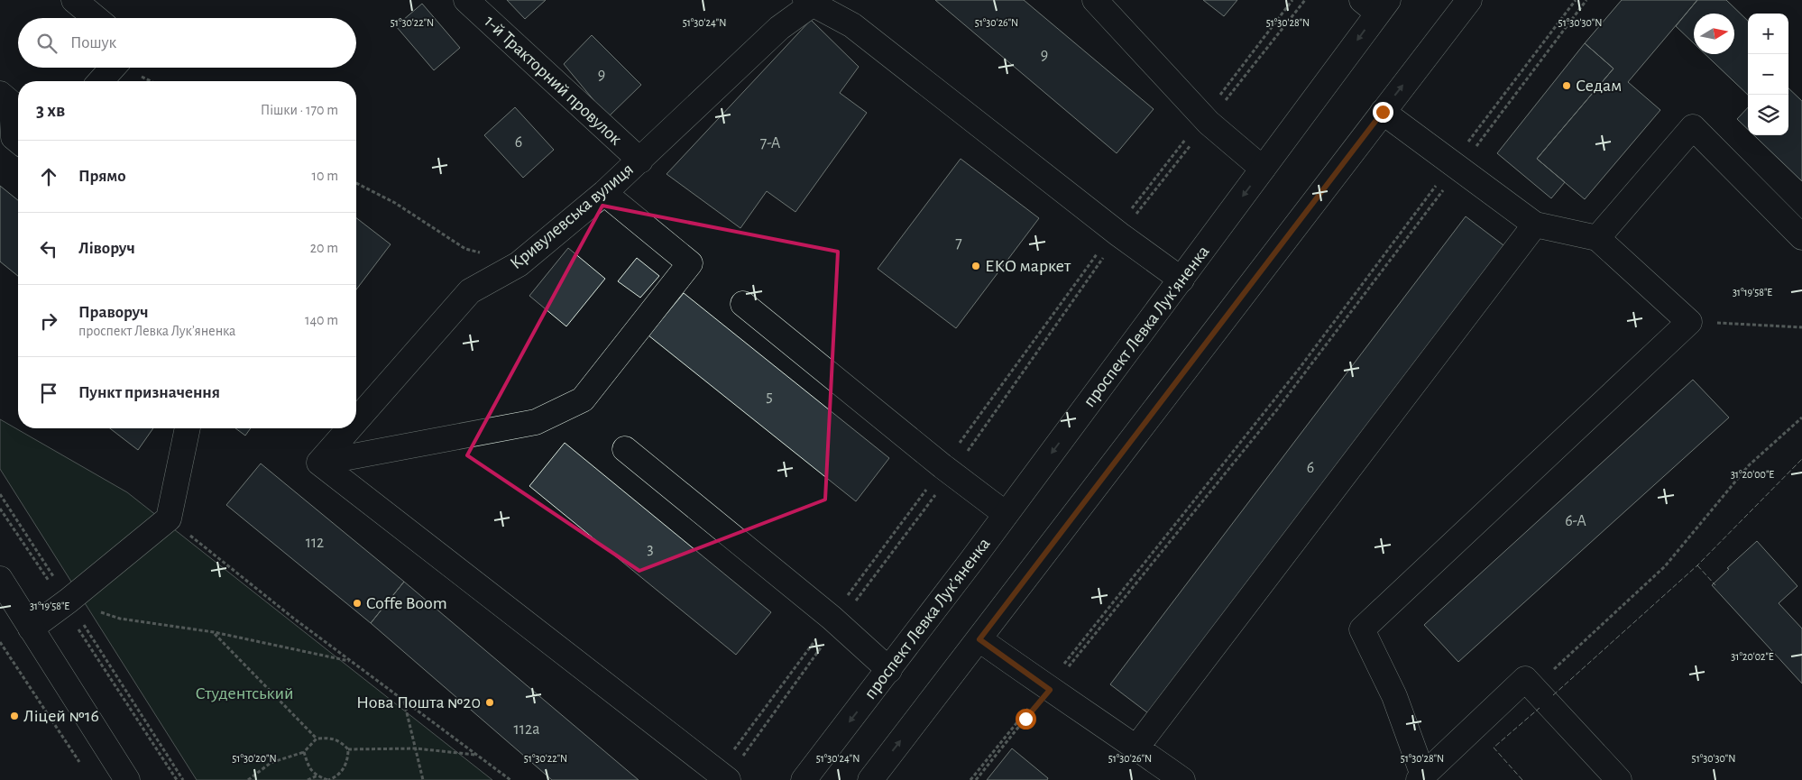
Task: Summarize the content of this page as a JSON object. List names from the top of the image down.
{
  "streets": {
    "main road": ["1-й Тракторний провулок", "Кривулевська вулиця", "проспект Левка Лукʼяненка"]
  },
  "crossings": [
    ["1-й Тракторний провулок", "Кривулевська вулиця"]
  ],
  "parks": ["Студентський"],
  "places": [
    "Седам",
    "ЕКО маркет",
    "Coffe Boom",
    "Нова Пошта №20",
    "Ліцей №16"
  ],
  "house_numbers": [
    "9",
    "9",
    "6",
    "7-А",
    "7",
    "5",
    "6",
    "6-А",
    "112",
    "3",
    "112а"
  ],
  "north": "right",
  "page": {
    "map_buttons": ["+", "−"],
    "search": "Пошук",
    "heading": ["3 хв", "Пішки · 170 m"],
    "list": [
      ["Прямо", "10 m"],
      ["Ліворуч", "20 m"],
      ["Праворуч", "проспект Левка Лукʼяненка", "140 m"],
      "Пункт призначення"
    ]
  },
  "coordinates": [
    "51°30'22\"N",
    "51°30'24\"N",
    "51°30'26\"N",
    "51°30'28\"N",
    "51°30'30\"N",
    "31°19'58\"E",
    "31°20'00\"E",
    "31°20'02\"E",
    "51°30'20\"N"
  ]
}
